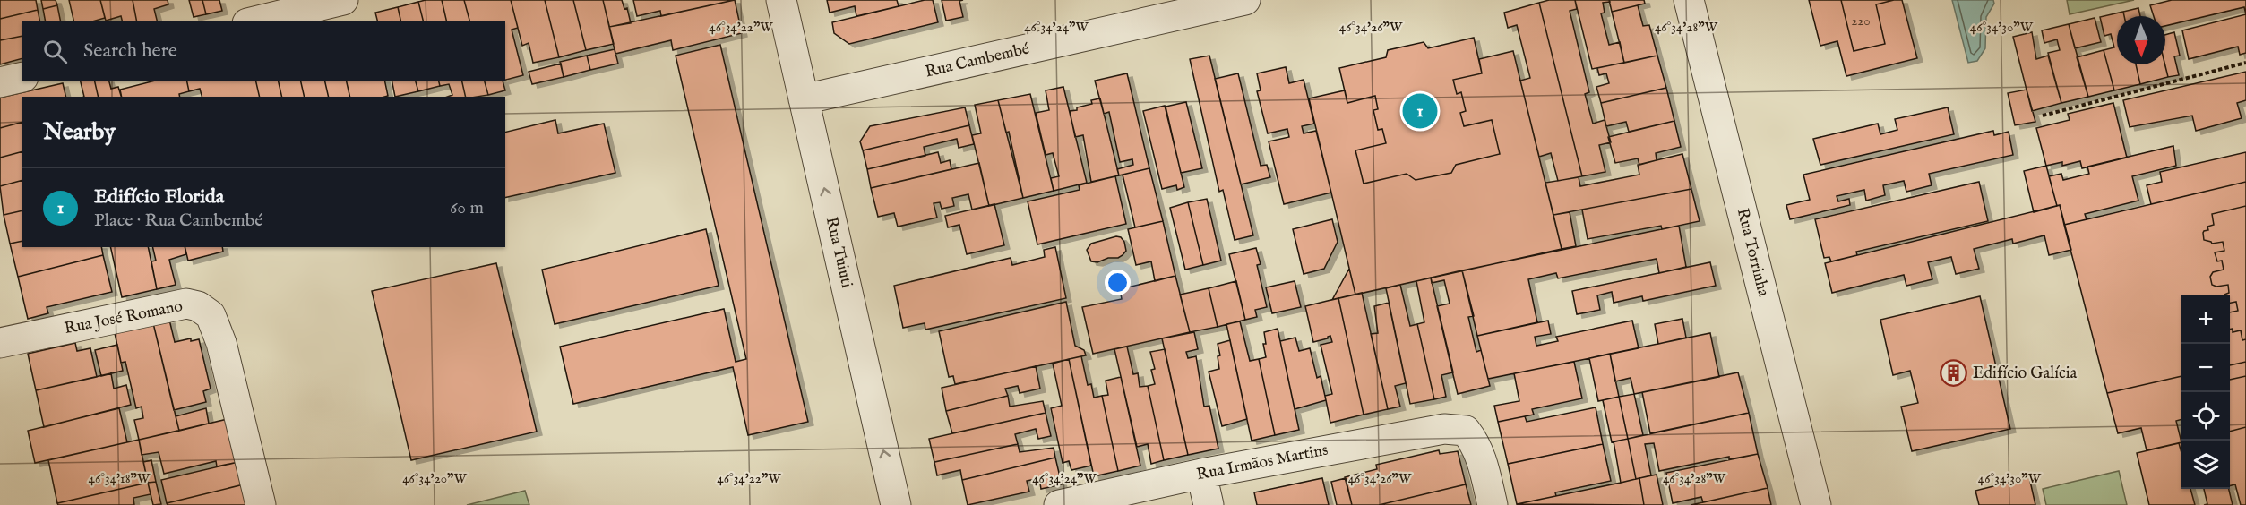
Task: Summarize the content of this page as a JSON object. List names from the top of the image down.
{
  "streets": {
    "street": [
      "Rua Cambembé",
      "Rua Tuiuti",
      "Rua Torrinha",
      "Rua José Romano",
      "Rua Irmãos Martins"
    ]
  },
  "crossings": [
    ["Rua Cambembé", "Rua Tuiuti"]
  ],
  "one_way": ["Rua Tuiuti"],
  "places": {
    "building": ["Edifício Galícia"]
  },
  "house_numbers": ["220"],
  "north": "bottom",
  "page": {
    "search": "Search here",
    "pins": "1",
    "heading": "Nearby",
    "list": [
      {
        "mark": "1",
        "name": "Edifício Florida",
        "note": "Place · Rua Cambembé",
        "value": "60 m"
      }
    ],
    "map_buttons": ["+", "−"]
  },
  "coordinates": [
    "46°34'22\"W",
    "46°34'24\"W",
    "46°34'26\"W",
    "46°34'28\"W",
    "46°34'30\"W",
    "46°34'18\"W",
    "46°34'20\"W"
  ]
}
